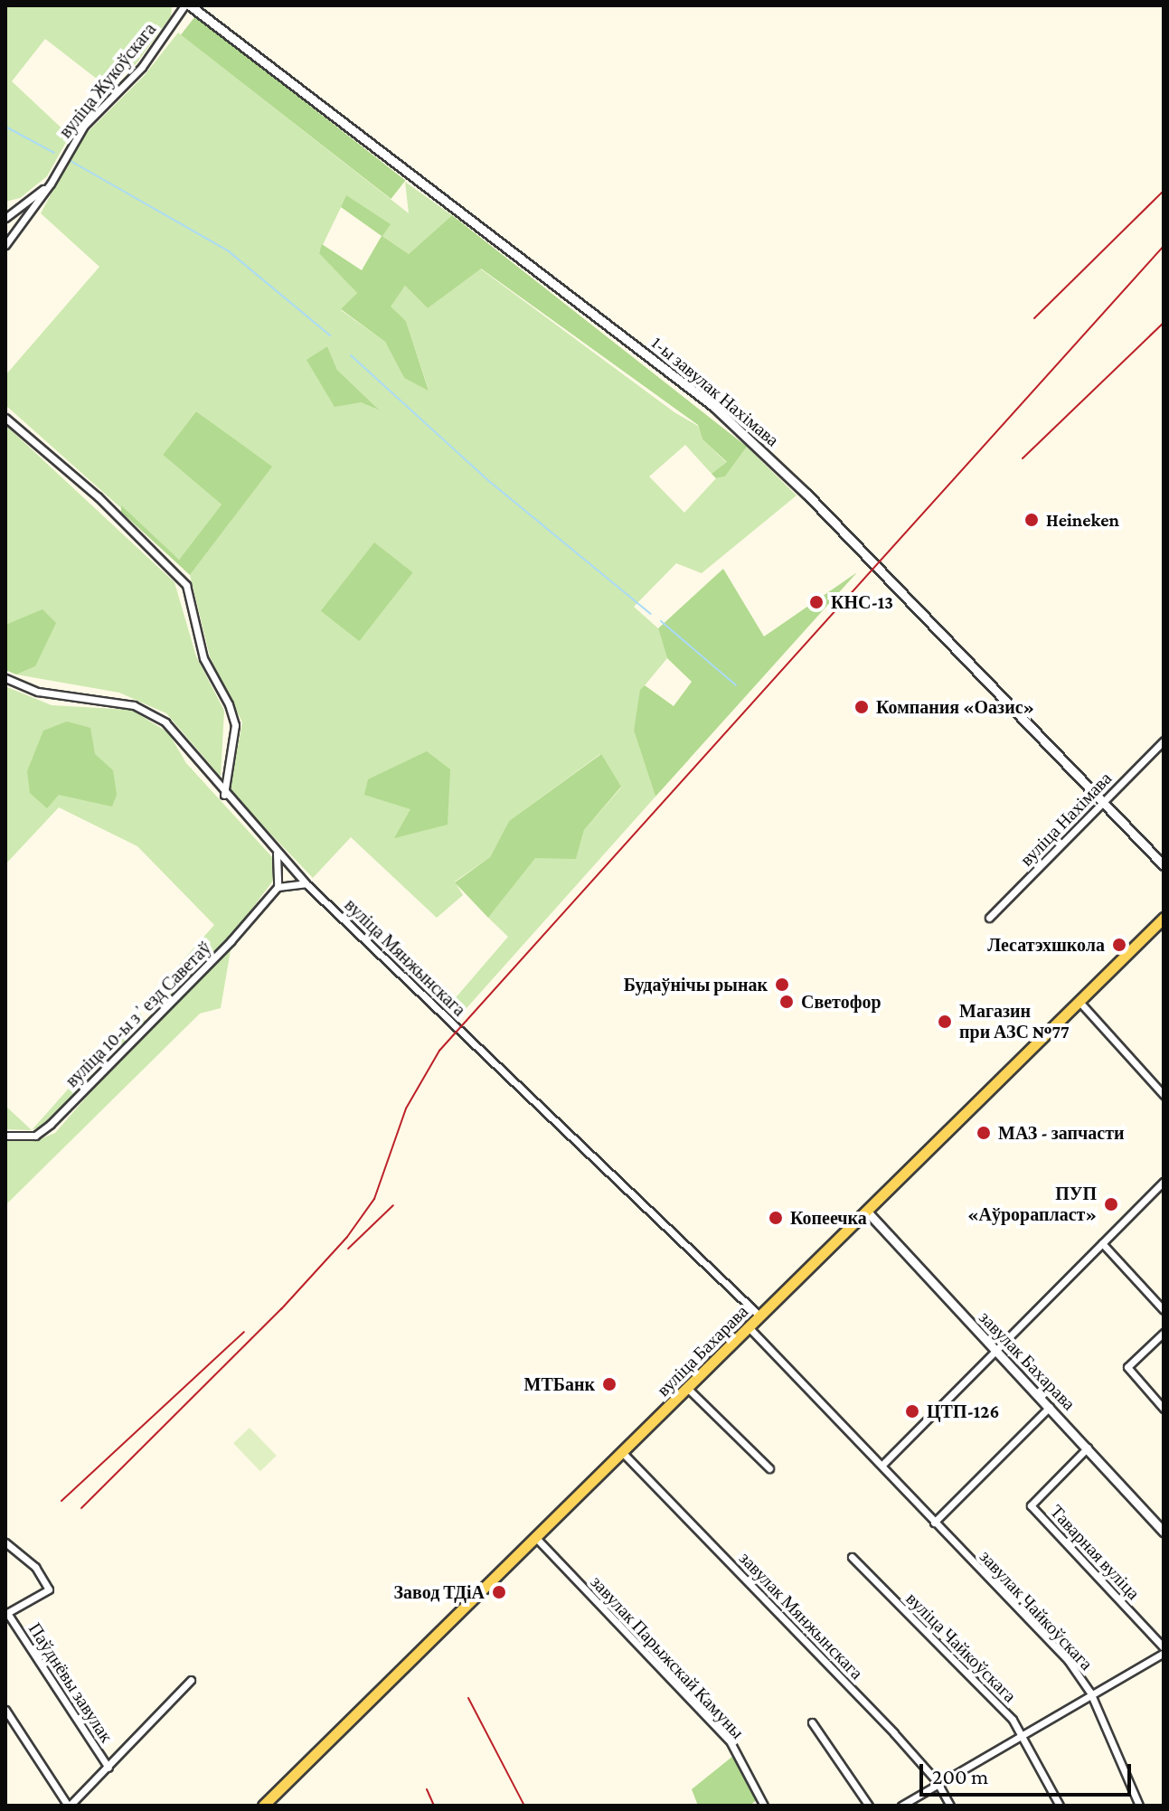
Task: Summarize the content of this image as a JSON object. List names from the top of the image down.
{
  "streets": {
    "main road": ["вуліца Бахарава"],
    "street": [
      "вуліца Жукоўскага",
      "1-ы завулак Нахімава",
      "вуліца Нахімава",
      "вуліца Мянжынскага",
      "вуліца 10-ы зʼезд Саветаў",
      "завулак Бахарава",
      "Таварная вуліца",
      "завулак Чайкоўскага",
      "завулак Мянжынскага",
      "вуліца Чайкоўскага",
      "завулак Парыжскай Камуны",
      "Паўднёвы завулак"
    ]
  },
  "crossings": [
    ["1-ы завулак Нахімава", "вуліца Нахімава"],
    ["вуліца Мянжынскага", "вуліца Бахарава"],
    ["вуліца Бахарава", "завулак Бахарава"],
    ["вуліца Бахарава", "завулак Чайкоўскага"],
    ["вуліца Бахарава", "завулак Мянжынскага"],
    ["вуліца Бахарава", "завулак Парыжскай Камуны"],
    ["завулак Бахарава", "Таварная вуліца"]
  ],
  "places": [
    "Heineken",
    "КНС-13",
    "Компания «Оазис»",
    "Лесатэхшкола",
    "Будаўнічы рынак",
    "Светофор",
    "Магазин при АЗС №77",
    "МАЗ - запчасти",
    "ПУП «Аўрорапласт»",
    "Копеечка",
    "МТБанк",
    "ЦТП-126",
    "Завод ТДіА"
  ],
  "scale_bar": "200 m"
}
